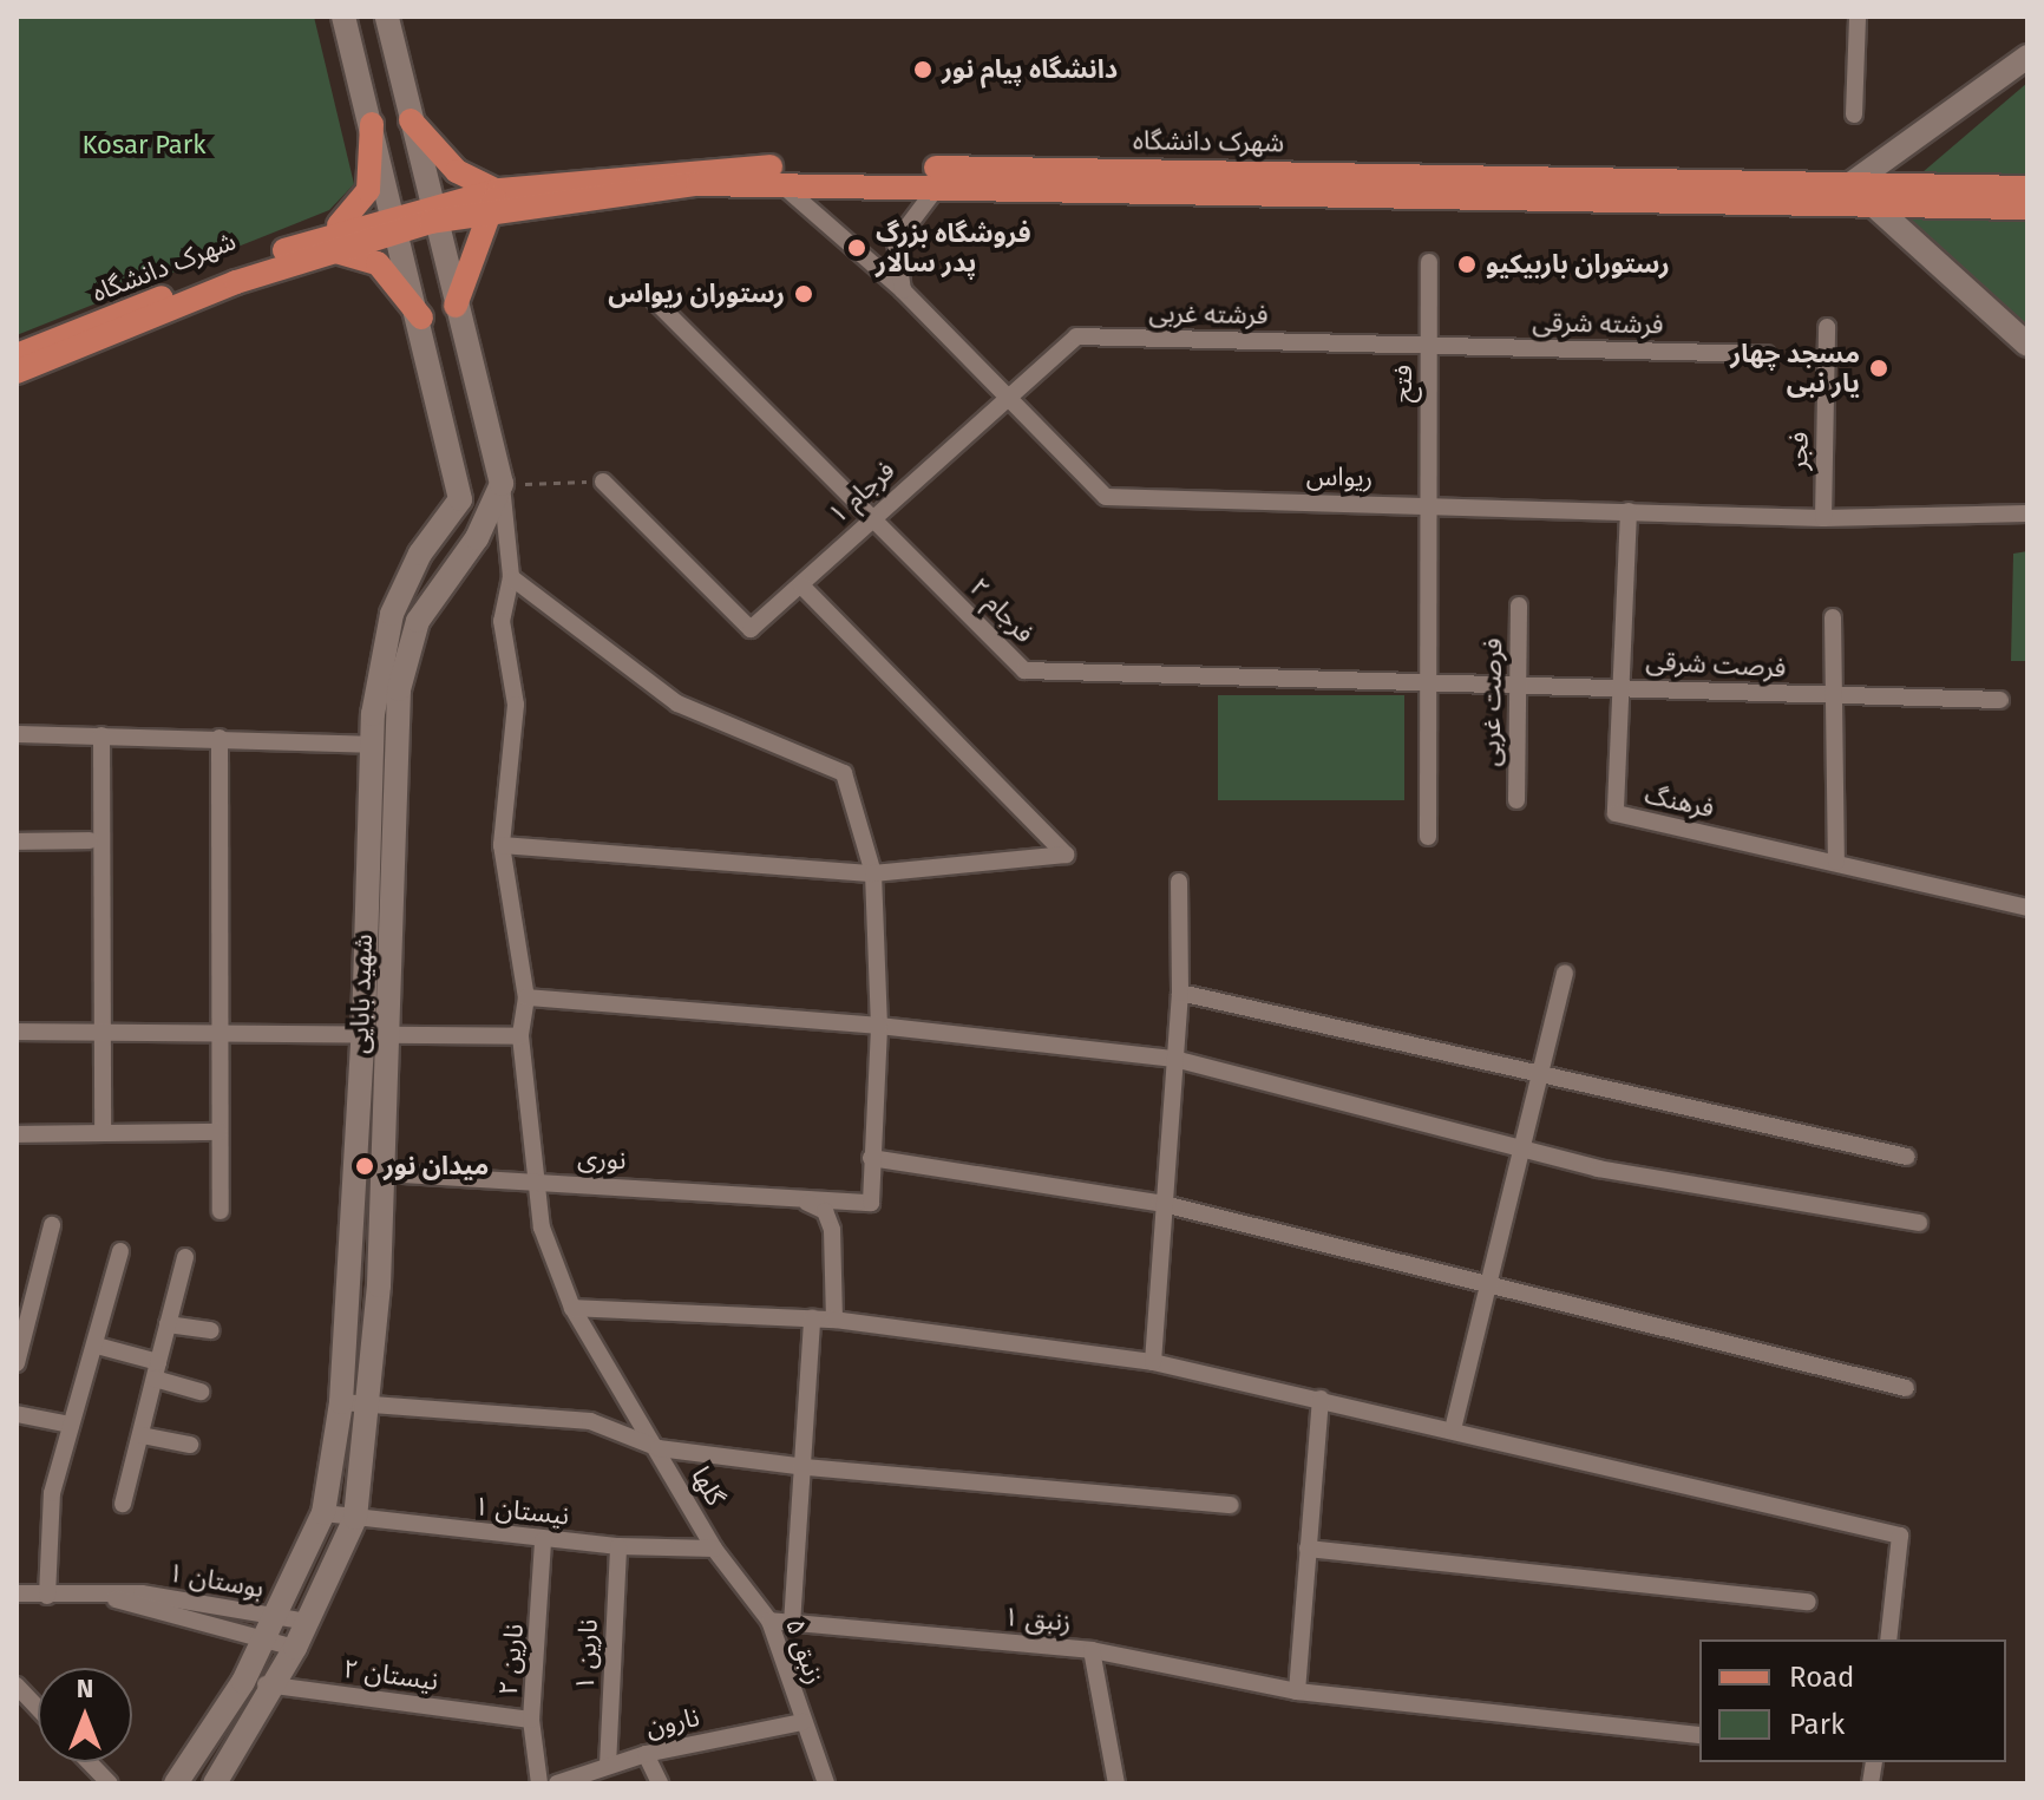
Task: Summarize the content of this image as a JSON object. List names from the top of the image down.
{
  "streets": {
    "main road": ["شهرک دانشگاه", "شهید بابایی"],
    "street": [
      "فرشته غربی",
      "فرشته شرقی",
      "فتح",
      "فجر",
      "ریواس",
      "فرجام ۱",
      "فرجام ۲",
      "فرصت شرقی",
      "فرصت غربی",
      "فرهنگ",
      "نوری",
      "گلها",
      "نیستان ۱",
      "بوستان ۱",
      "زنبق ۱",
      "زنبق ۵",
      "نارین ۱",
      "نارین ۲",
      "نیستان ۲",
      "نارون"
    ]
  },
  "crossings": [
    ["فرشته غربی", "فرشته شرقی"],
    ["فرشته غربی", "فتح"],
    ["فرشته غربی", "ریواس"],
    ["فرشته غربی", "فرجام ۱"],
    ["فرشته شرقی", "فتح"],
    ["فتح", "ریواس"],
    ["فتح", "فرجام ۲"],
    ["فتح", "فرصت شرقی"],
    ["فجر", "ریواس"],
    ["ریواس", "فرجام ۱"],
    ["ریواس", "فرهنگ"],
    ["فرجام ۱", "فرجام ۲"],
    ["فرجام ۲", "فرصت شرقی"],
    ["فرصت شرقی", "فرصت غربی"],
    ["فرصت شرقی", "فرهنگ"],
    ["شهید بابایی", "نوری"],
    ["شهید بابایی", "گلها"],
    ["شهید بابایی", "نیستان ۱"],
    ["شهید بابایی", "بوستان ۱"],
    ["شهید بابایی", "نیستان ۲"],
    ["نوری", "گلها"],
    ["گلها", "نیستان ۱"],
    ["گلها", "زنبق ۵"],
    ["نیستان ۱", "زنبق ۵"],
    ["نیستان ۱", "نارین ۱"],
    ["نیستان ۱", "نارین ۲"],
    ["زنبق ۱", "زنبق ۵"],
    ["زنبق ۵", "نارون"],
    ["نارین ۱", "نارون"],
    ["نارین ۲", "نیستان ۲"]
  ],
  "parks": ["Kosar Park"],
  "places": [
    "دانشگاه پیام نور",
    "فروشگاه بزرگ پدر سالار",
    "رستوران باربیکیو",
    "رستوران ریواس",
    "مسجد چهار یار نبی",
    "میدان نور"
  ],
  "legend": ["Road", "Park"],
  "north": "top"
}
